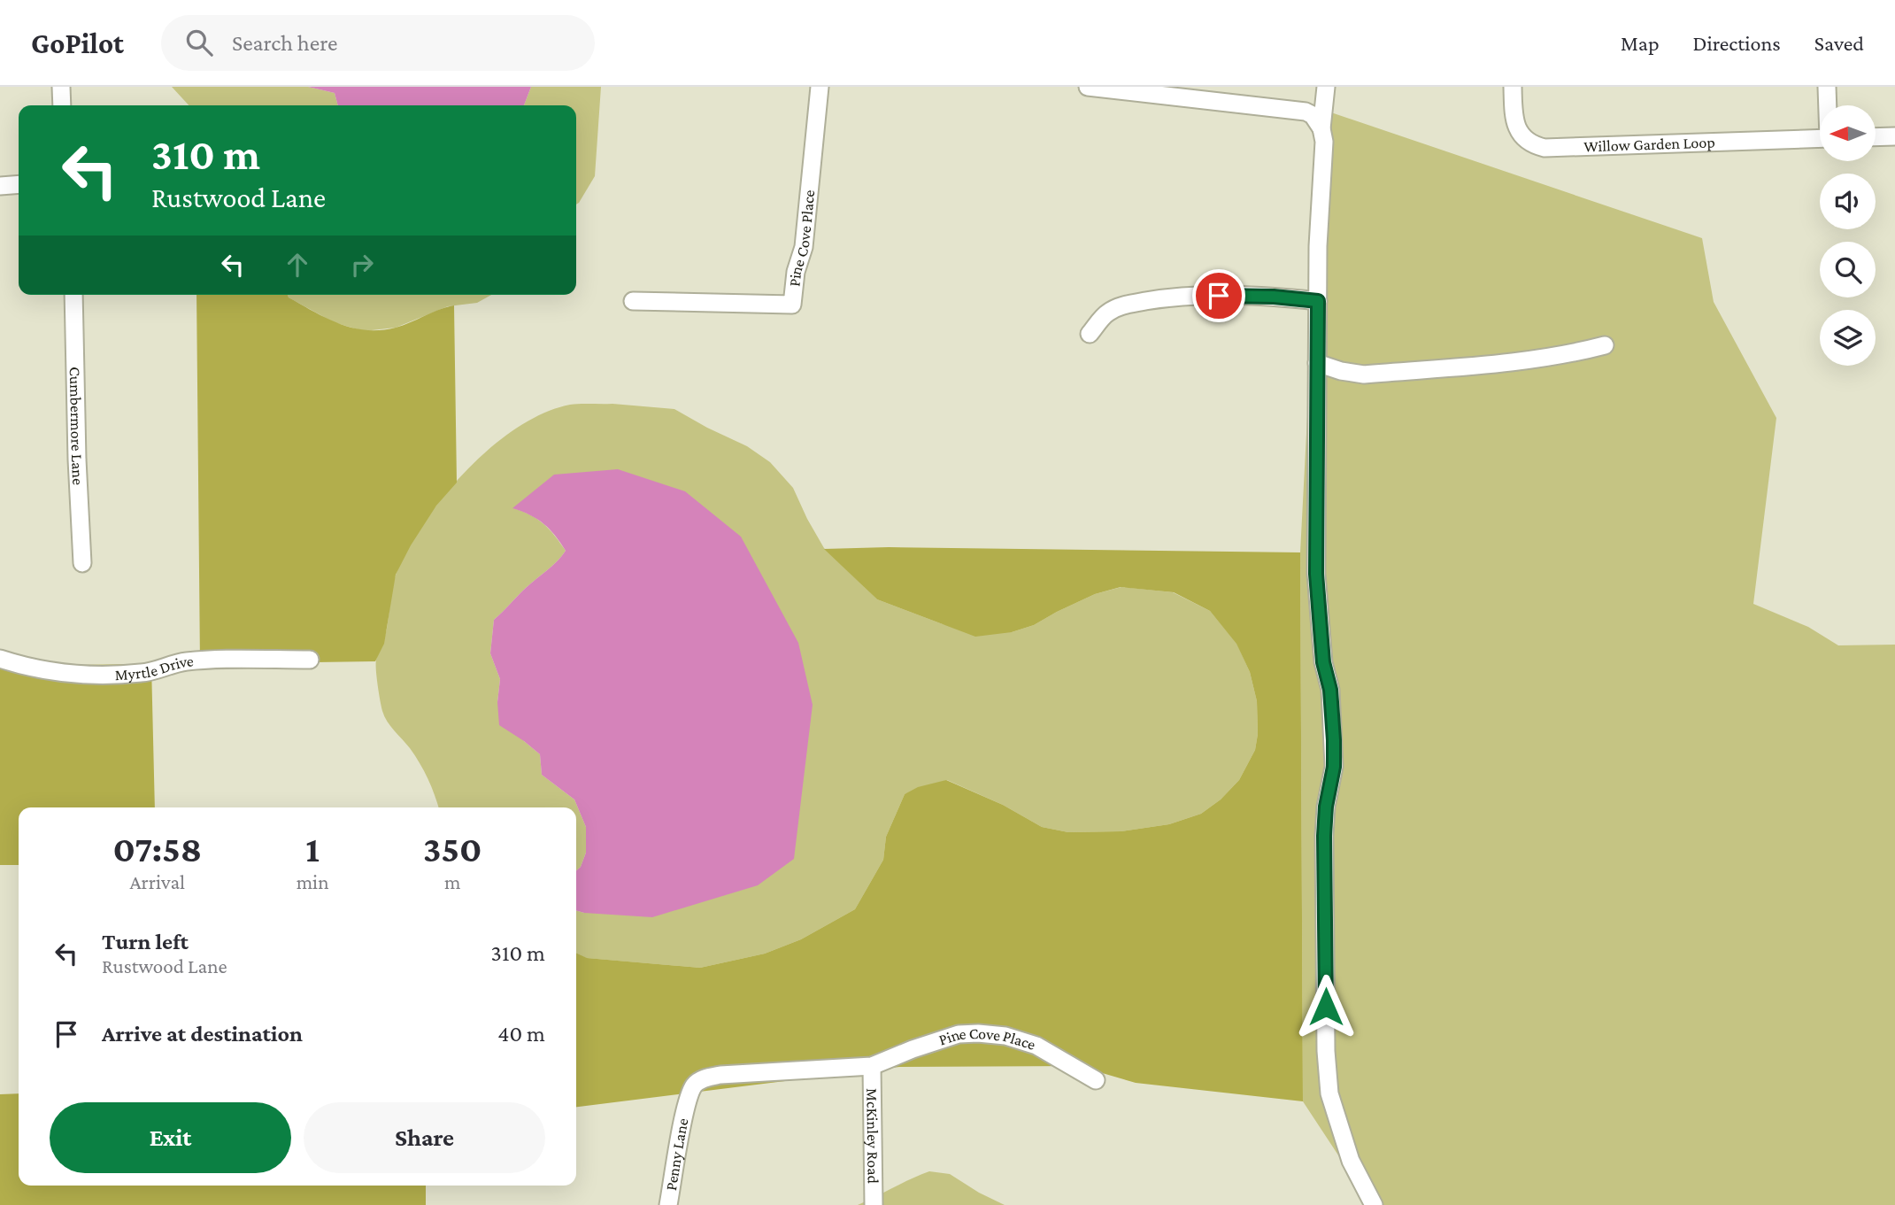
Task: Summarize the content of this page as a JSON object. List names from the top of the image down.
{
  "streets": {
    "street": [
      "Willow Garden Loop",
      "Pine Cove Place",
      "Cumbermore Lane",
      "Myrtle Drive",
      "McKinley Road",
      "Penny Lane"
    ]
  },
  "crossings": [
    ["Pine Cove Place", "McKinley Road"],
    ["Pine Cove Place", "Penny Lane"]
  ],
  "north": "left",
  "page": {
    "header": "GoPilot",
    "search": "Search here",
    "nav": ["Map", "Directions", "Saved"],
    "turn": ["310 m", "Rustwood Lane"],
    "eta": [
      "07:58",
      "Arrival",
      "1",
      "min",
      "350",
      "m"
    ],
    "list": [
      {
        "name": "Turn left",
        "note": "Rustwood Lane",
        "value": "310 m"
      },
      {
        "name": "Arrive at destination",
        "value": "40 m"
      }
    ],
    "buttons": ["Exit", "Share"]
  }
}
